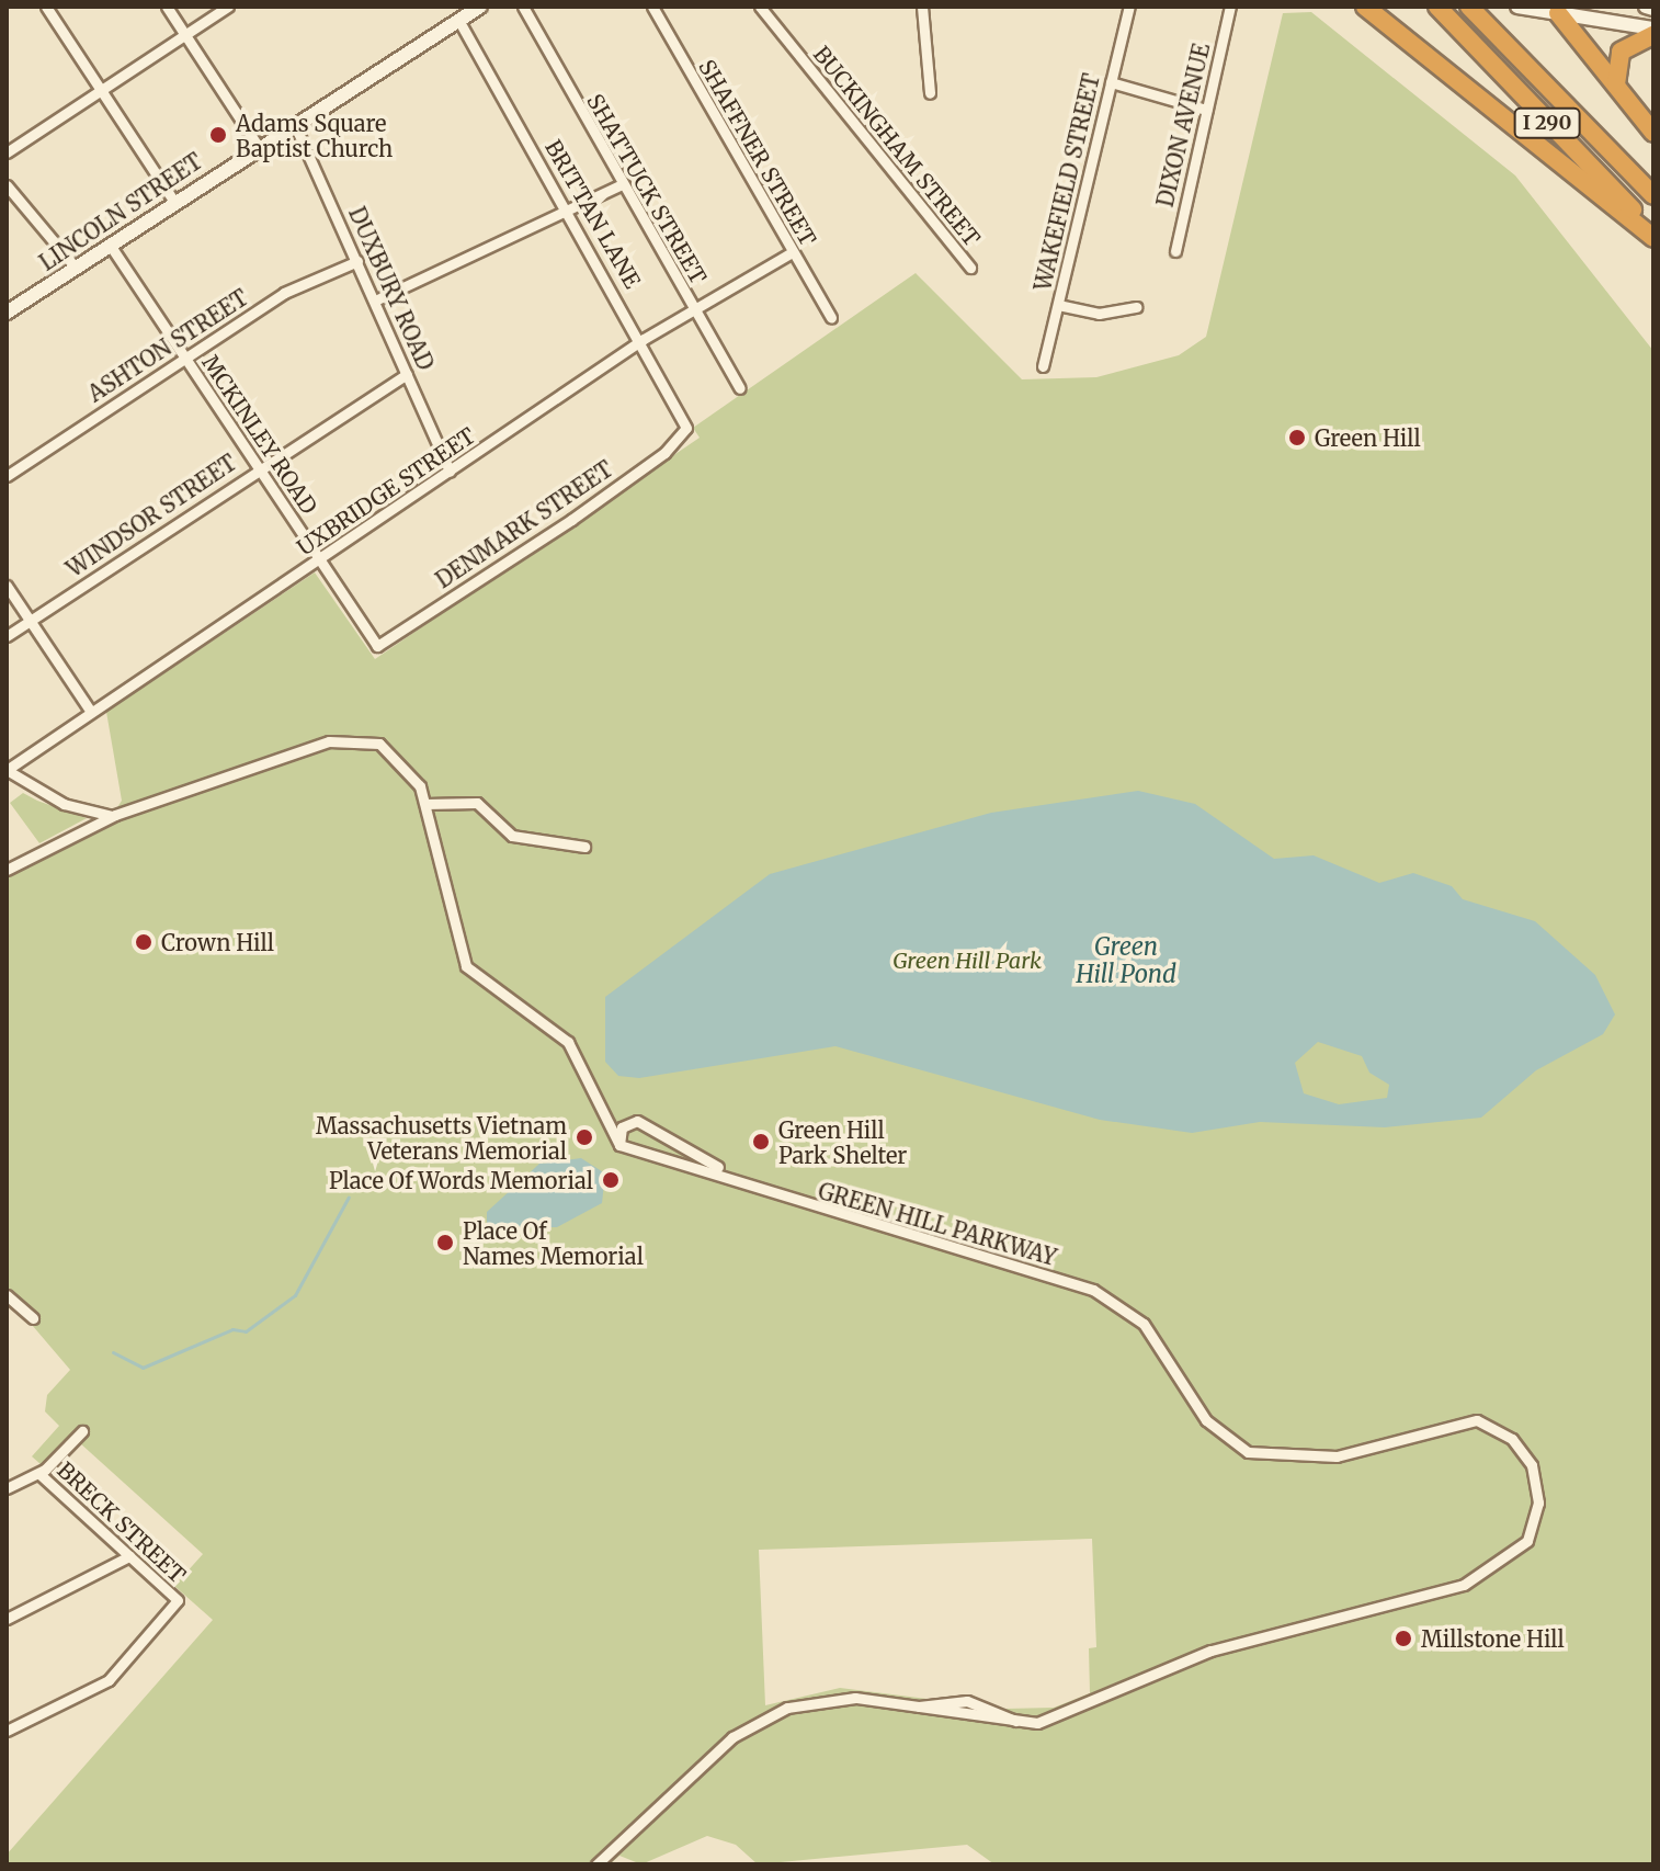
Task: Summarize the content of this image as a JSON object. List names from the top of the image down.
{
  "streets": {
    "highway": ["I 290"],
    "main road": ["LINCOLN STREET"],
    "street": [
      "DIXON AVENUE",
      "BUCKINGHAM STREET",
      "SHAFFNER STREET",
      "WAKEFIELD STREET",
      "SHATTUCK STREET",
      "BRITTAN LANE",
      "DUXBURY ROAD",
      "ASHTON STREET",
      "MCKINLEY ROAD",
      "UXBRIDGE STREET",
      "WINDSOR STREET",
      "DENMARK STREET",
      "GREEN HILL PARKWAY",
      "BRECK STREET"
    ]
  },
  "crossings": [
    ["SHAFFNER STREET", "UXBRIDGE STREET"],
    ["SHATTUCK STREET", "UXBRIDGE STREET"],
    ["LINCOLN STREET", "BRITTAN LANE"],
    ["LINCOLN STREET", "DUXBURY ROAD"],
    ["LINCOLN STREET", "MCKINLEY ROAD"],
    ["BRITTAN LANE", "UXBRIDGE STREET"],
    ["BRITTAN LANE", "DENMARK STREET"],
    ["DUXBURY ROAD", "ASHTON STREET"],
    ["DUXBURY ROAD", "UXBRIDGE STREET"],
    ["DUXBURY ROAD", "WINDSOR STREET"],
    ["ASHTON STREET", "MCKINLEY ROAD"],
    ["MCKINLEY ROAD", "UXBRIDGE STREET"],
    ["MCKINLEY ROAD", "WINDSOR STREET"],
    ["MCKINLEY ROAD", "DENMARK STREET"]
  ],
  "water": ["Green Hill Pond"],
  "parks": ["Green Hill Park"],
  "places": [
    "Adams Square Baptist Church",
    "Green Hill",
    "Crown Hill",
    "Massachusetts Vietnam Veterans Memorial",
    "Green Hill Park Shelter",
    "Place Of Words Memorial",
    "Place Of Names Memorial",
    "Millstone Hill"
  ]
}
